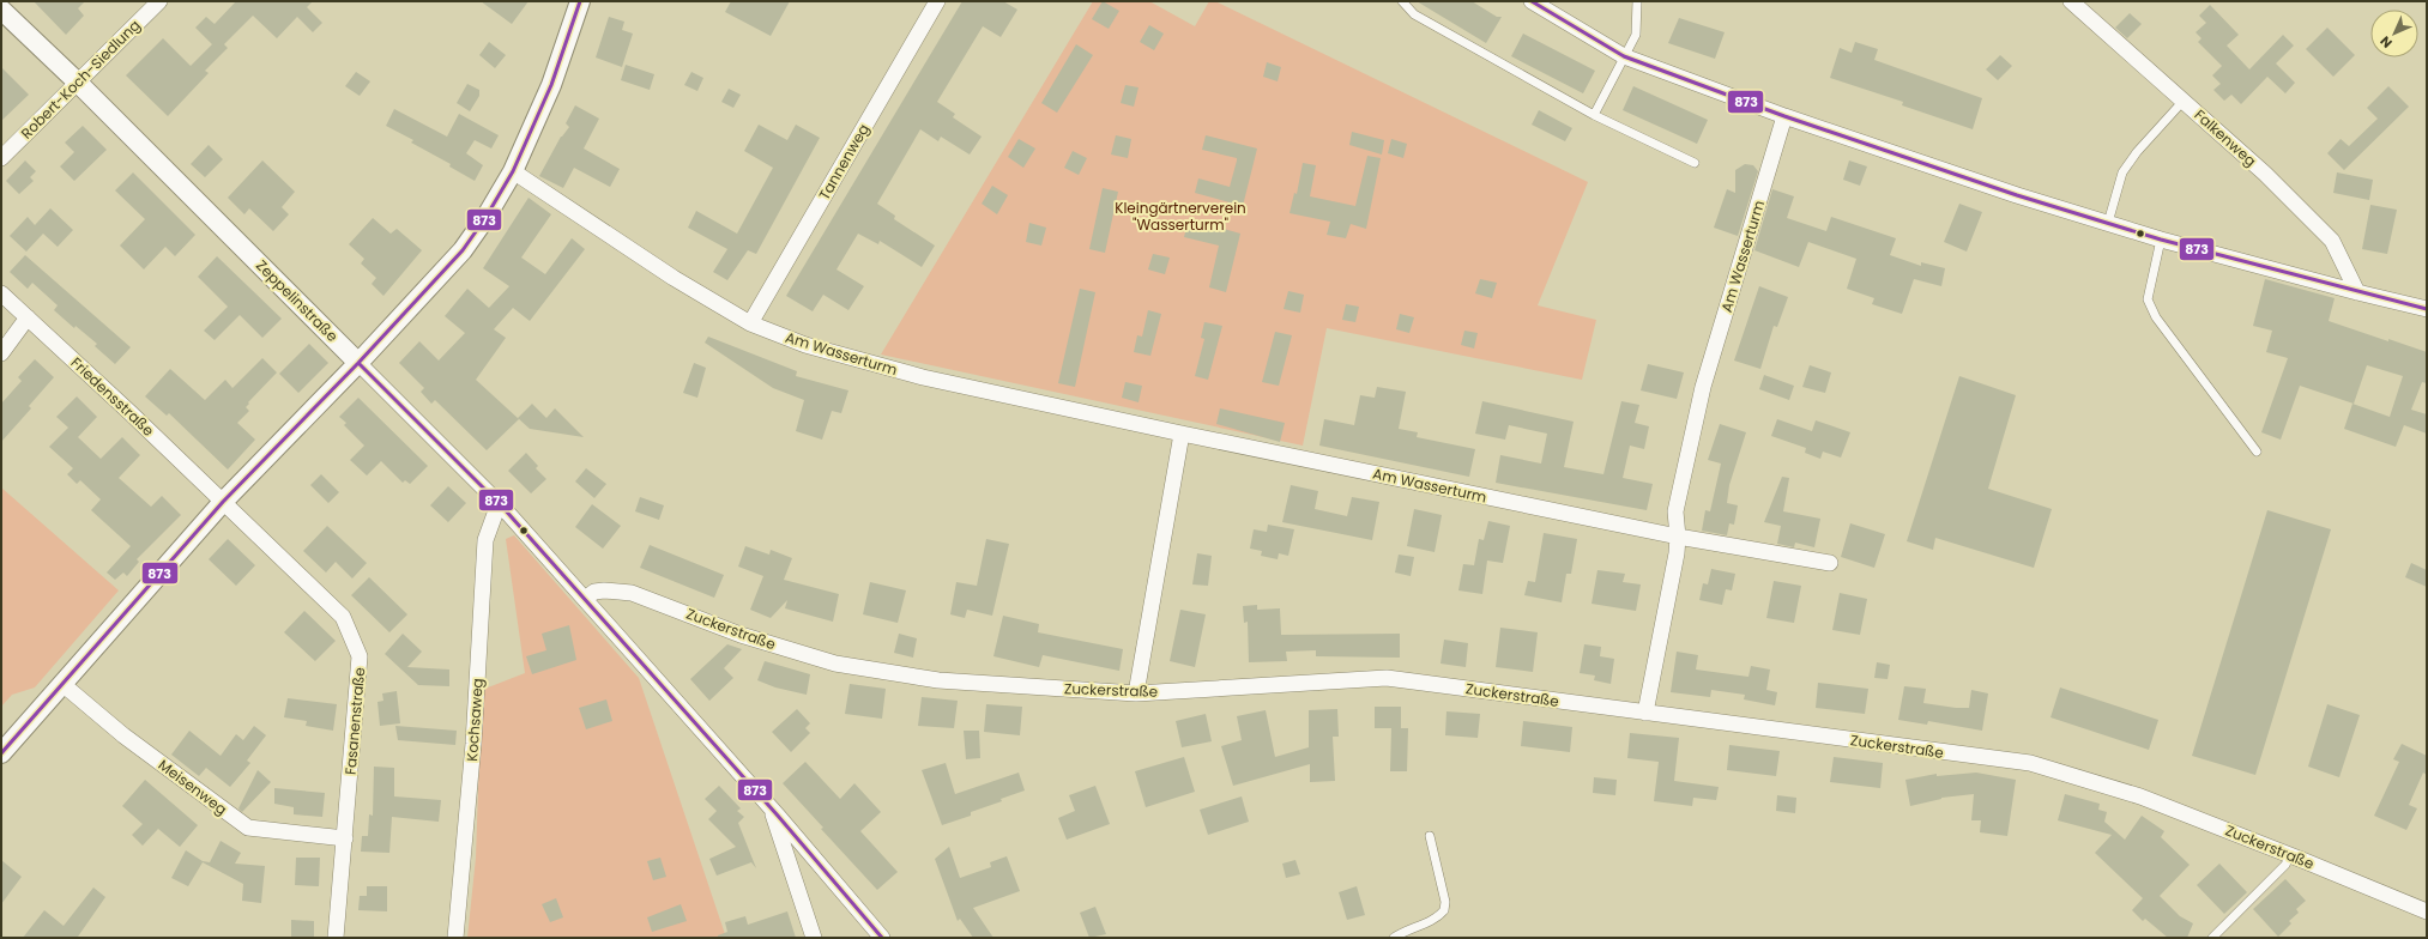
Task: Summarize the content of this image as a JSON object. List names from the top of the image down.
{
  "streets": {
    "street": [
      "Robert-Koch-Siedlung",
      "Falkenweg",
      "Tannenweg",
      "Am Wasserturm",
      "Zeppelinstraße",
      "Friedensstraße",
      "Zuckerstraße",
      "Kochsaweg",
      "Fasanenstraße",
      "Meisenweg"
    ]
  },
  "crossings": [
    ["Robert-Koch-Siedlung", "Zeppelinstraße"],
    ["Tannenweg", "Am Wasserturm"],
    ["Am Wasserturm", "Zuckerstraße"],
    ["Zeppelinstraße", "Zuckerstraße"],
    ["Zeppelinstraße", "Kochsaweg"],
    ["Friedensstraße", "Fasanenstraße"],
    ["Fasanenstraße", "Meisenweg"]
  ],
  "parks": ["Kleingärtnerverein \"Wasserturm\""],
  "lines": ["transit line 873"],
  "north": "bottom left"
}
